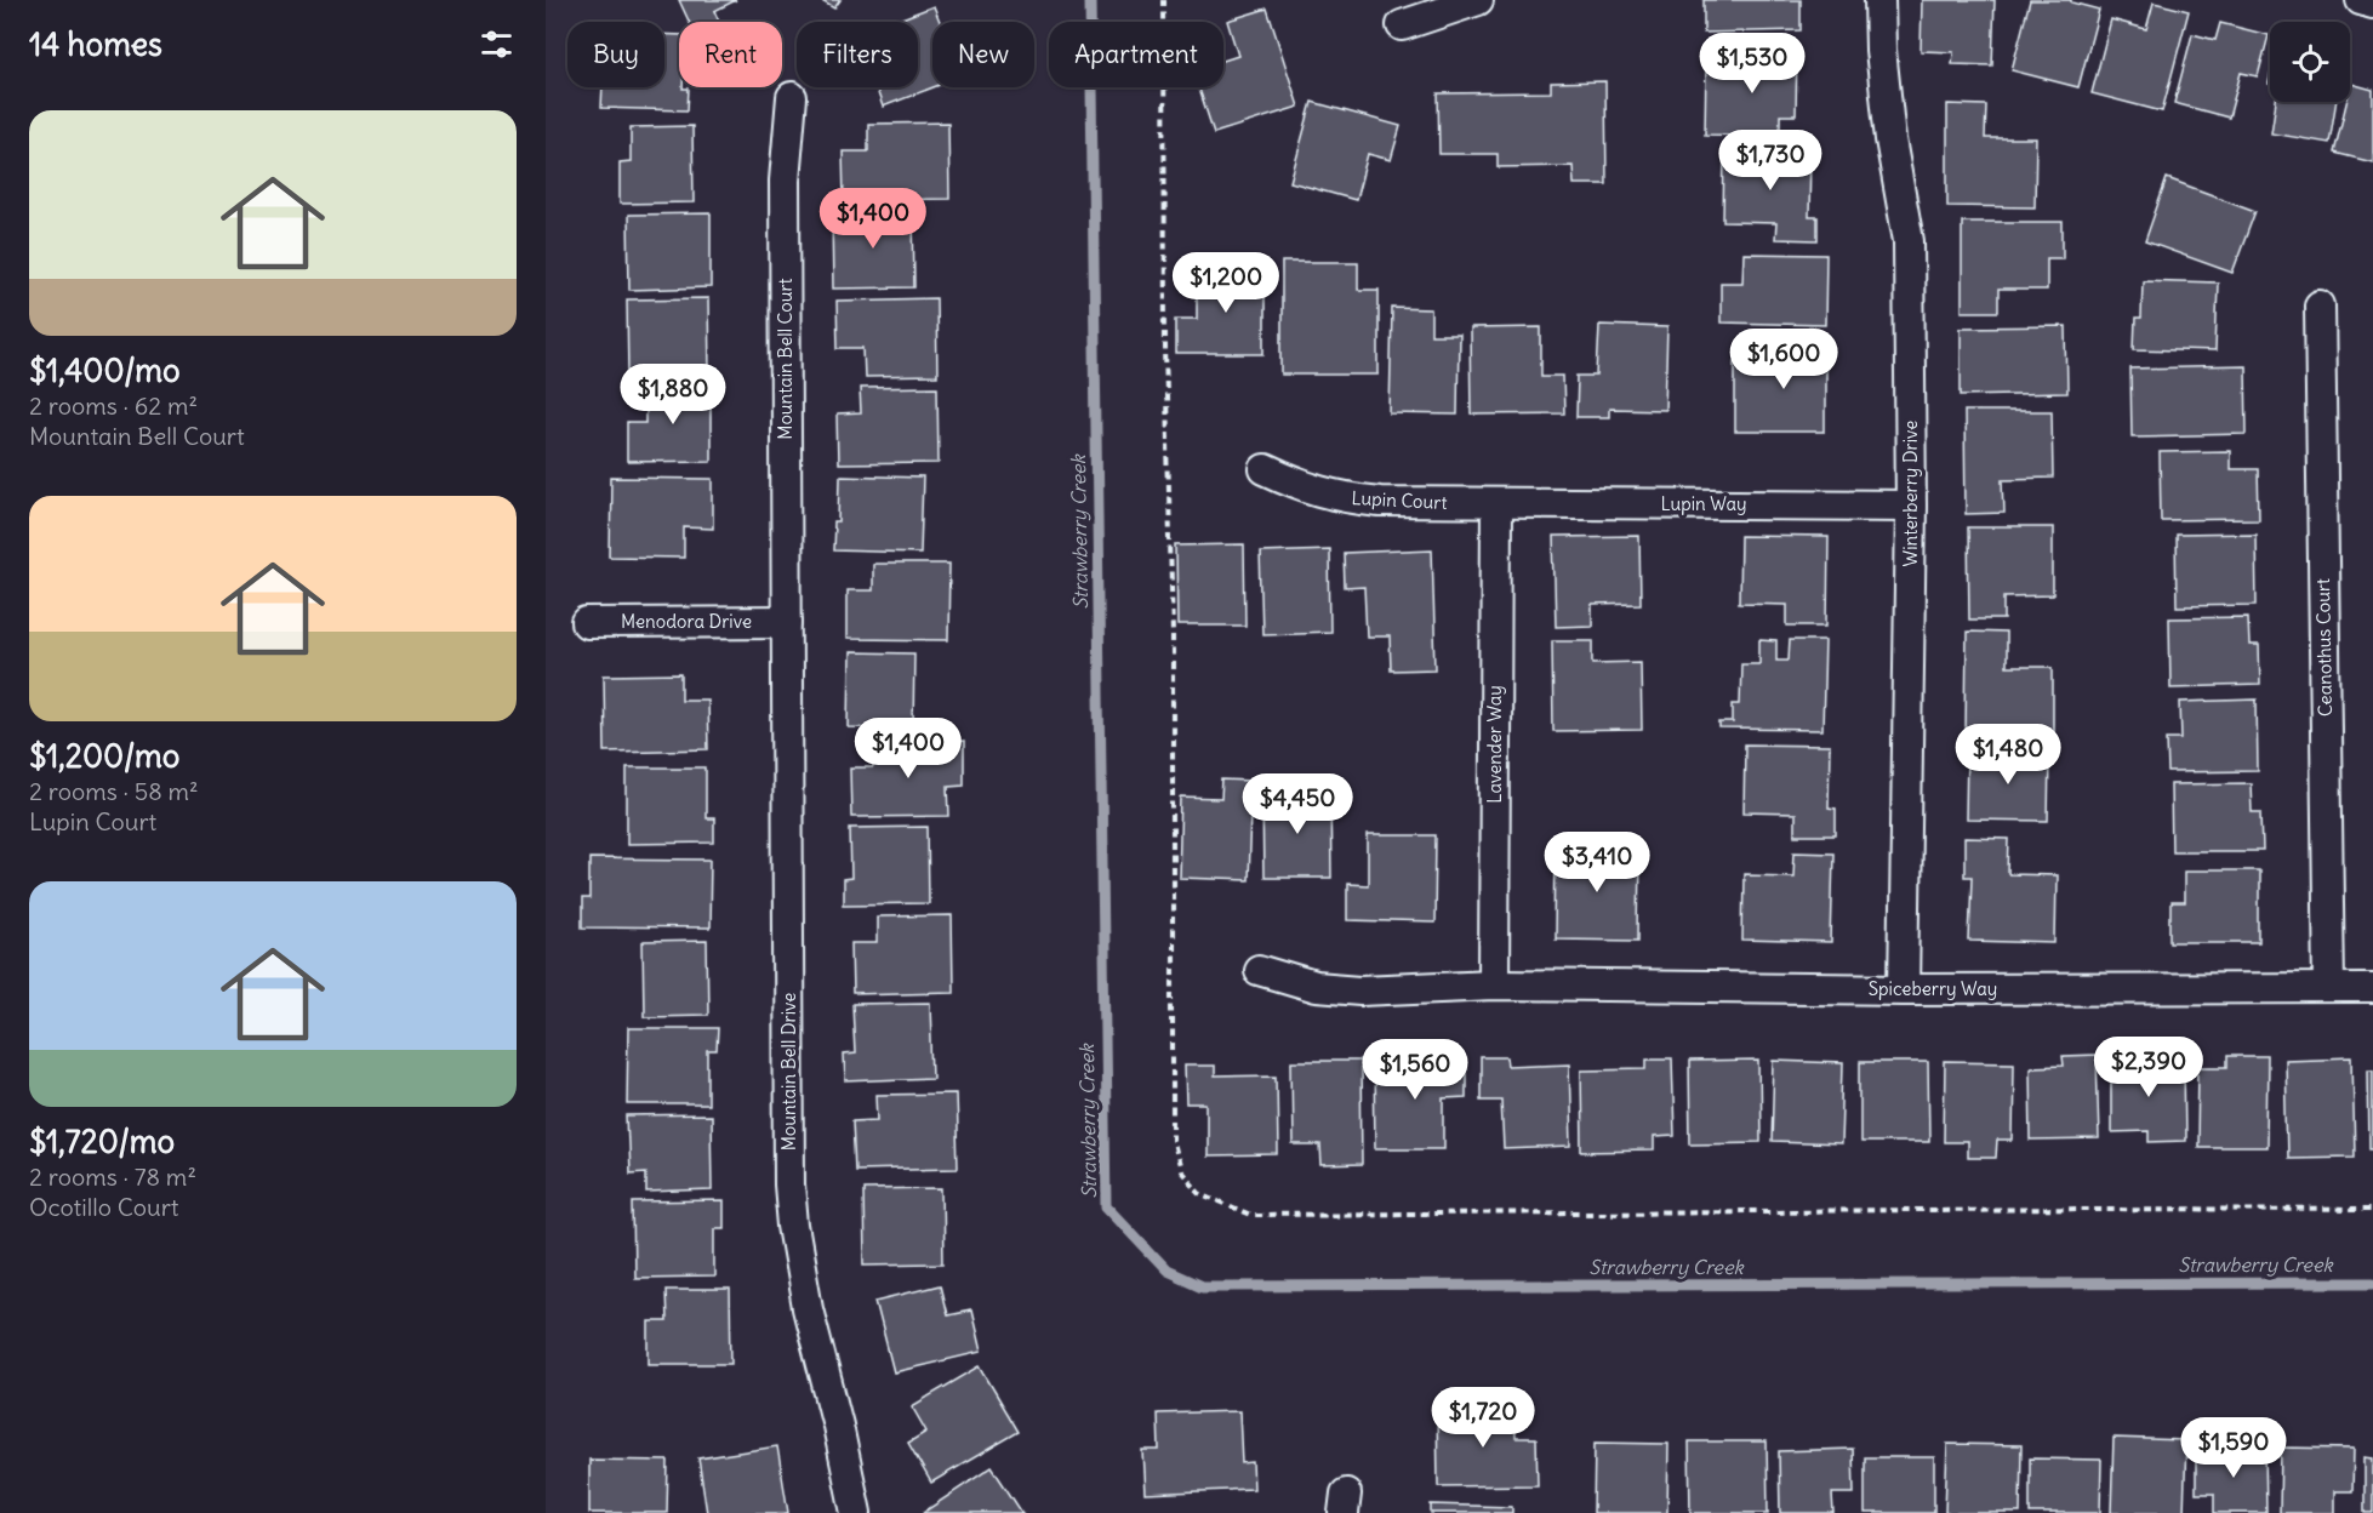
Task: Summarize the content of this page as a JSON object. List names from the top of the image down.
{
  "streets": {
    "street": [
      "Mountain Bell Court",
      "Winterberry Drive",
      "Lupin Court",
      "Lupin Way",
      "Menodora Drive",
      "Ceanothus Court",
      "Lavender Way",
      "Spiceberry Way",
      "Mountain Bell Drive"
    ]
  },
  "crossings": [
    ["Mountain Bell Court", "Menodora Drive"],
    ["Mountain Bell Court", "Mountain Bell Drive"],
    ["Winterberry Drive", "Lupin Way"],
    ["Winterberry Drive", "Spiceberry Way"],
    ["Lupin Court", "Lupin Way"],
    ["Lupin Court", "Lavender Way"],
    ["Lupin Way", "Lavender Way"],
    ["Menodora Drive", "Mountain Bell Drive"],
    ["Ceanothus Court", "Spiceberry Way"],
    ["Lavender Way", "Spiceberry Way"]
  ],
  "water": ["Strawberry Creek"],
  "page": {
    "heading": "14 homes",
    "chip": [
      "Buy",
      "Rent",
      "Filters",
      "New",
      "Apartment"
    ],
    "price": [
      "$1,530",
      "$1,730",
      "$1,400",
      "$1,200",
      "$1,600",
      "$1,880",
      "$1,400",
      "$1,480",
      "$4,450",
      "$3,410",
      "$2,390",
      "$1,560",
      "$1,720",
      "$1,590"
    ],
    "list": [
      {
        "name": "$1,400/mo",
        "note": "2 rooms · 62 m² · Mountain Bell Court"
      },
      {
        "name": "$1,200/mo",
        "note": "2 rooms · 58 m² · Lupin Court"
      },
      {
        "name": "$1,720/mo",
        "note": "2 rooms · 78 m² · Ocotillo Court"
      }
    ]
  }
}
